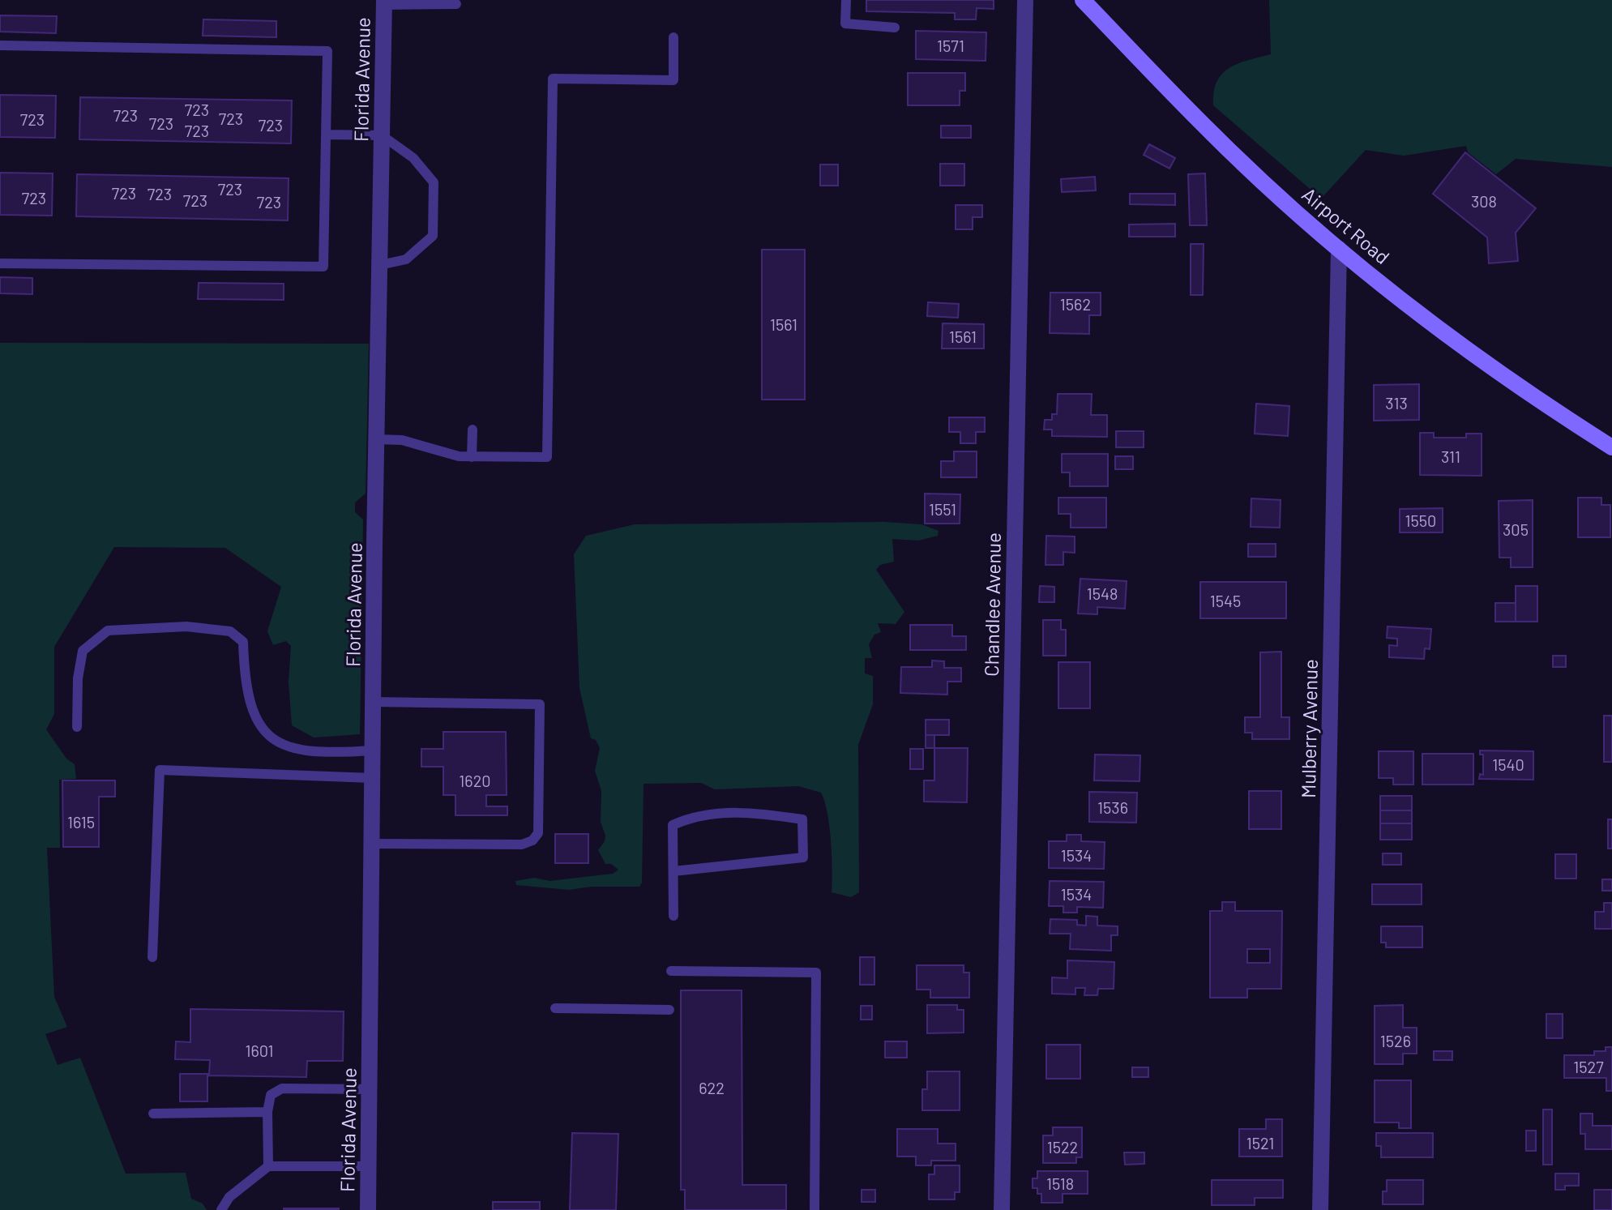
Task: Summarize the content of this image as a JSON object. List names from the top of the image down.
{
  "streets": {
    "main road": ["Airport Road"],
    "street": ["Florida Avenue", "Chandlee Avenue", "Mulberry Avenue"]
  },
  "crossings": [
    ["Airport Road", "Mulberry Avenue"]
  ],
  "house_numbers": [
    "1571",
    "723",
    "723",
    "723",
    "723",
    "723",
    "723",
    "723",
    "723",
    "723",
    "723",
    "723",
    "723",
    "308",
    "723",
    "1562",
    "1561",
    "1561",
    "313",
    "311",
    "1551",
    "1550",
    "305",
    "1548",
    "1545",
    "1540",
    "1620",
    "1536",
    "1615",
    "1534",
    "1534",
    "1526",
    "1601",
    "1527",
    "622",
    "1521",
    "1522",
    "1518"
  ]
}
